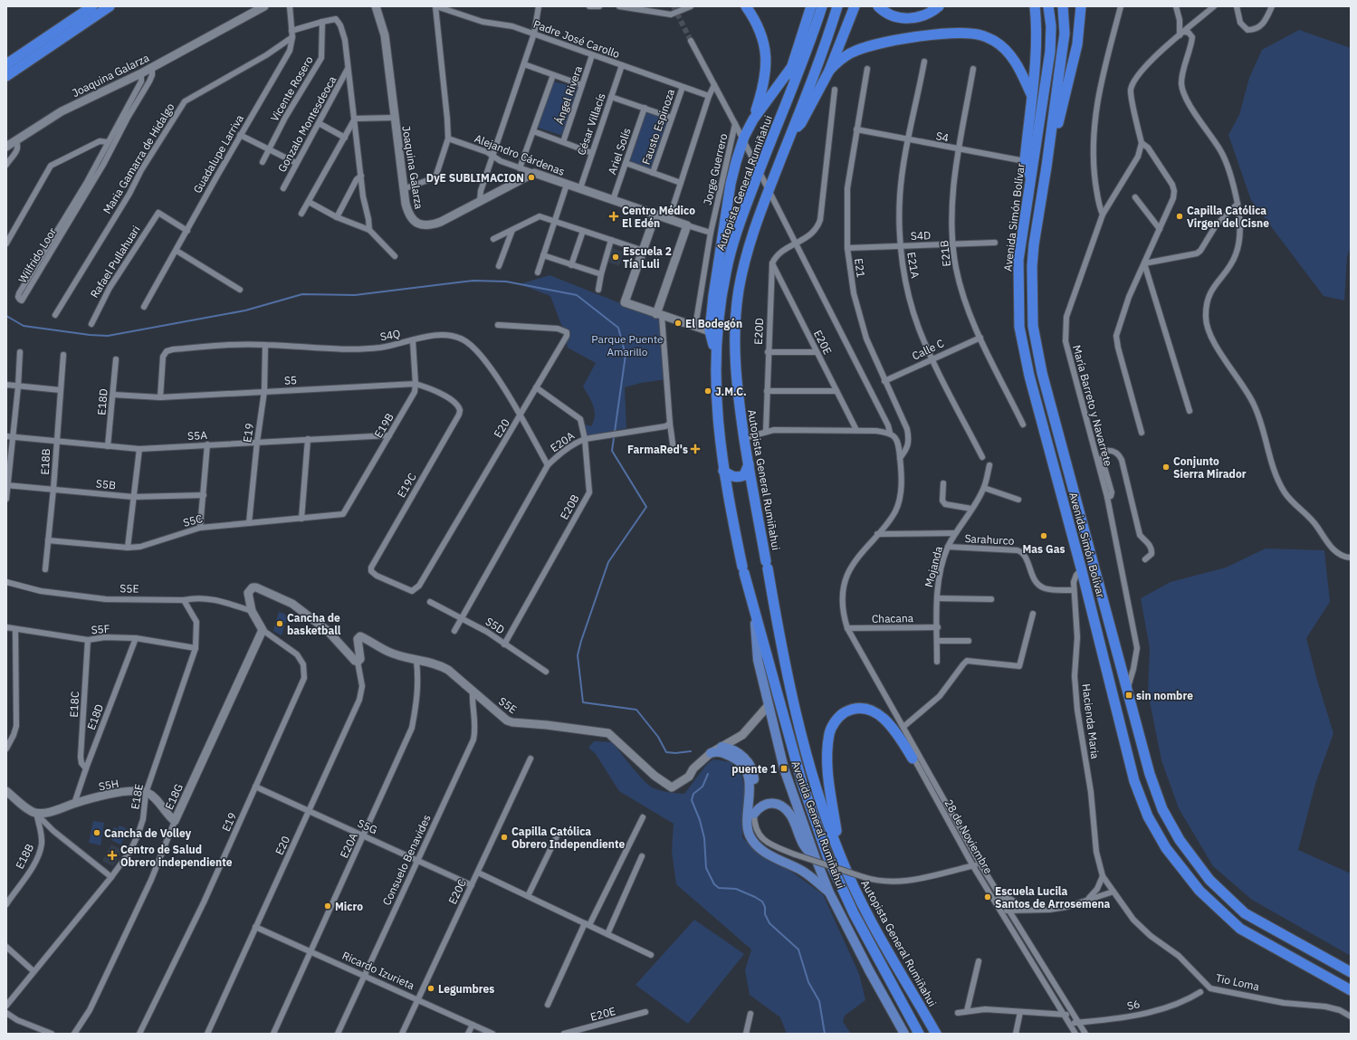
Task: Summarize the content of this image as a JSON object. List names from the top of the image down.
{
  "streets": {
    "highway": ["Autopista General Rumiñahui", "Avenida Simón Bolívar"],
    "main road": ["Avenida General Rumiñahui"],
    "street": [
      "Padre José Carollo",
      "Joaquina Galarza",
      "Vicente Rosero",
      "Ángel Rivera",
      "Gonzalo Montesdeoca",
      "César Villacís",
      "Fausto Espinoza",
      "S4",
      "Ariel Solís",
      "Guadalupe Larriva",
      "Alejandro Cárdenas",
      "Maria Gamarra de Hidalgo",
      "Jorge Guerrero",
      "S4D",
      "E21B",
      "Wilfrido Loor",
      "Rafael Pullahuari",
      "E21A",
      "E21",
      "E20D",
      "S4Q",
      "E20E",
      "Calle C",
      "S5",
      "E18D",
      "María Barreto y Navarrete",
      "E19B",
      "E20",
      "E19",
      "S5A",
      "E20A",
      "E18B",
      "S5B",
      "E19C",
      "E20B",
      "S5C",
      "Sarahurco",
      "Mojanda",
      "S5E",
      "Chacana",
      "S5D",
      "S5F",
      "E18C",
      "Hacienda Maria",
      "S5H",
      "E18E",
      "E18G",
      "S5G",
      "28 de Noviembre",
      "Consuelo Benavides",
      "E20C",
      "Ricardo Izurieta",
      "Tio Loma",
      "S6"
    ]
  },
  "crossings": [
    ["Padre José Carollo", "Ángel Rivera"],
    ["Padre José Carollo", "César Villacís"],
    ["Padre José Carollo", "Fausto Espinoza"],
    ["Joaquina Galarza", "Alejandro Cárdenas"],
    ["Joaquina Galarza", "Wilfrido Loor"],
    ["César Villacís", "Alejandro Cárdenas"],
    ["S4", "E21B"],
    ["S4", "E21A"],
    ["S4", "E21"],
    ["Ariel Solís", "Alejandro Cárdenas"],
    ["Guadalupe Larriva", "Maria Gamarra de Hidalgo"],
    ["Guadalupe Larriva", "Rafael Pullahuari"],
    ["Alejandro Cárdenas", "Jorge Guerrero"],
    ["Autopista General Rumiñahui", "Avenida General Rumiñahui"],
    ["Avenida Simón Bolívar", "María Barreto y Navarrete"],
    ["Avenida Simón Bolívar", "Hacienda Maria"],
    ["S4D", "E21B"],
    ["S4D", "E21A"],
    ["S4D", "E21"],
    ["E21B", "Calle C"],
    ["E21A", "Calle C"],
    ["E21", "Calle C"],
    ["E20D", "E20E"],
    ["S4Q", "S5"],
    ["S4Q", "E19B"],
    ["S4Q", "E20"],
    ["S4Q", "E19"],
    ["S4Q", "E20A"],
    ["S5", "E18D"],
    ["S5", "E19B"],
    ["S5", "E19"],
    ["S5", "E19C"],
    ["E18D", "S5A"],
    ["E18D", "S5F"],
    ["E18D", "E18C"],
    ["E18D", "S5H"],
    ["E19B", "S5A"],
    ["E19B", "S5C"],
    ["E20", "E19C"],
    ["E20", "E20B"],
    ["E20", "S5E"],
    ["E20", "S5G"],
    ["E20", "Ricardo Izurieta"],
    ["E19", "S5A"],
    ["E19", "S5C"],
    ["E19", "E18G"],
    ["E19", "S5G"],
    ["S5A", "E18B"],
    ["E20A", "E20B"],
    ["E20A", "S5E"],
    ["E20A", "S5D"],
    ["E20A", "S5G"],
    ["E20A", "Ricardo Izurieta"],
    ["E18B", "S5B"],
    ["E18B", "S5C"],
    ["E18B", "S5H"],
    ["E20B", "S5D"],
    ["Sarahurco", "Mojanda"],
    ["Sarahurco", "Hacienda Maria"],
    ["Mojanda", "Chacana"],
    ["S5E", "E18E"],
    ["S5E", "Avenida General Rumiñahui"],
    ["S5E", "Consuelo Benavides"],
    ["S5F", "E18C"],
    ["S5F", "E18E"],
    ["Hacienda Maria", "Tio Loma"],
    ["S5H", "E18E"],
    ["S5G", "Consuelo Benavides"],
    ["S5G", "E20C"],
    ["28 de Noviembre", "S6"],
    ["Consuelo Benavides", "Ricardo Izurieta"],
    ["E20C", "Ricardo Izurieta"]
  ],
  "parks": ["Parque Puente Amarillo"],
  "places": {
    "other": [
      "DyE SUBLIMACION",
      "Capilla Católica Virgen del Cisne",
      "Escuela 2 Tía Luli",
      "El Bodegón",
      "J.M.C.",
      "Conjunto Sierra Mirador",
      "Mas Gas",
      "Cancha de basketball",
      "Cancha de Volley",
      "Capilla Católica Obrero Independiente",
      "Escuela Lucila Santos de Arrosemena",
      "Micro",
      "Legumbres"
    ],
    "health": ["Centro Médico El Edén", "FarmaRed's", "Centro de Salud Obrero independiente"],
    "transit": ["sin nombre", "puente 1"]
  }
}
